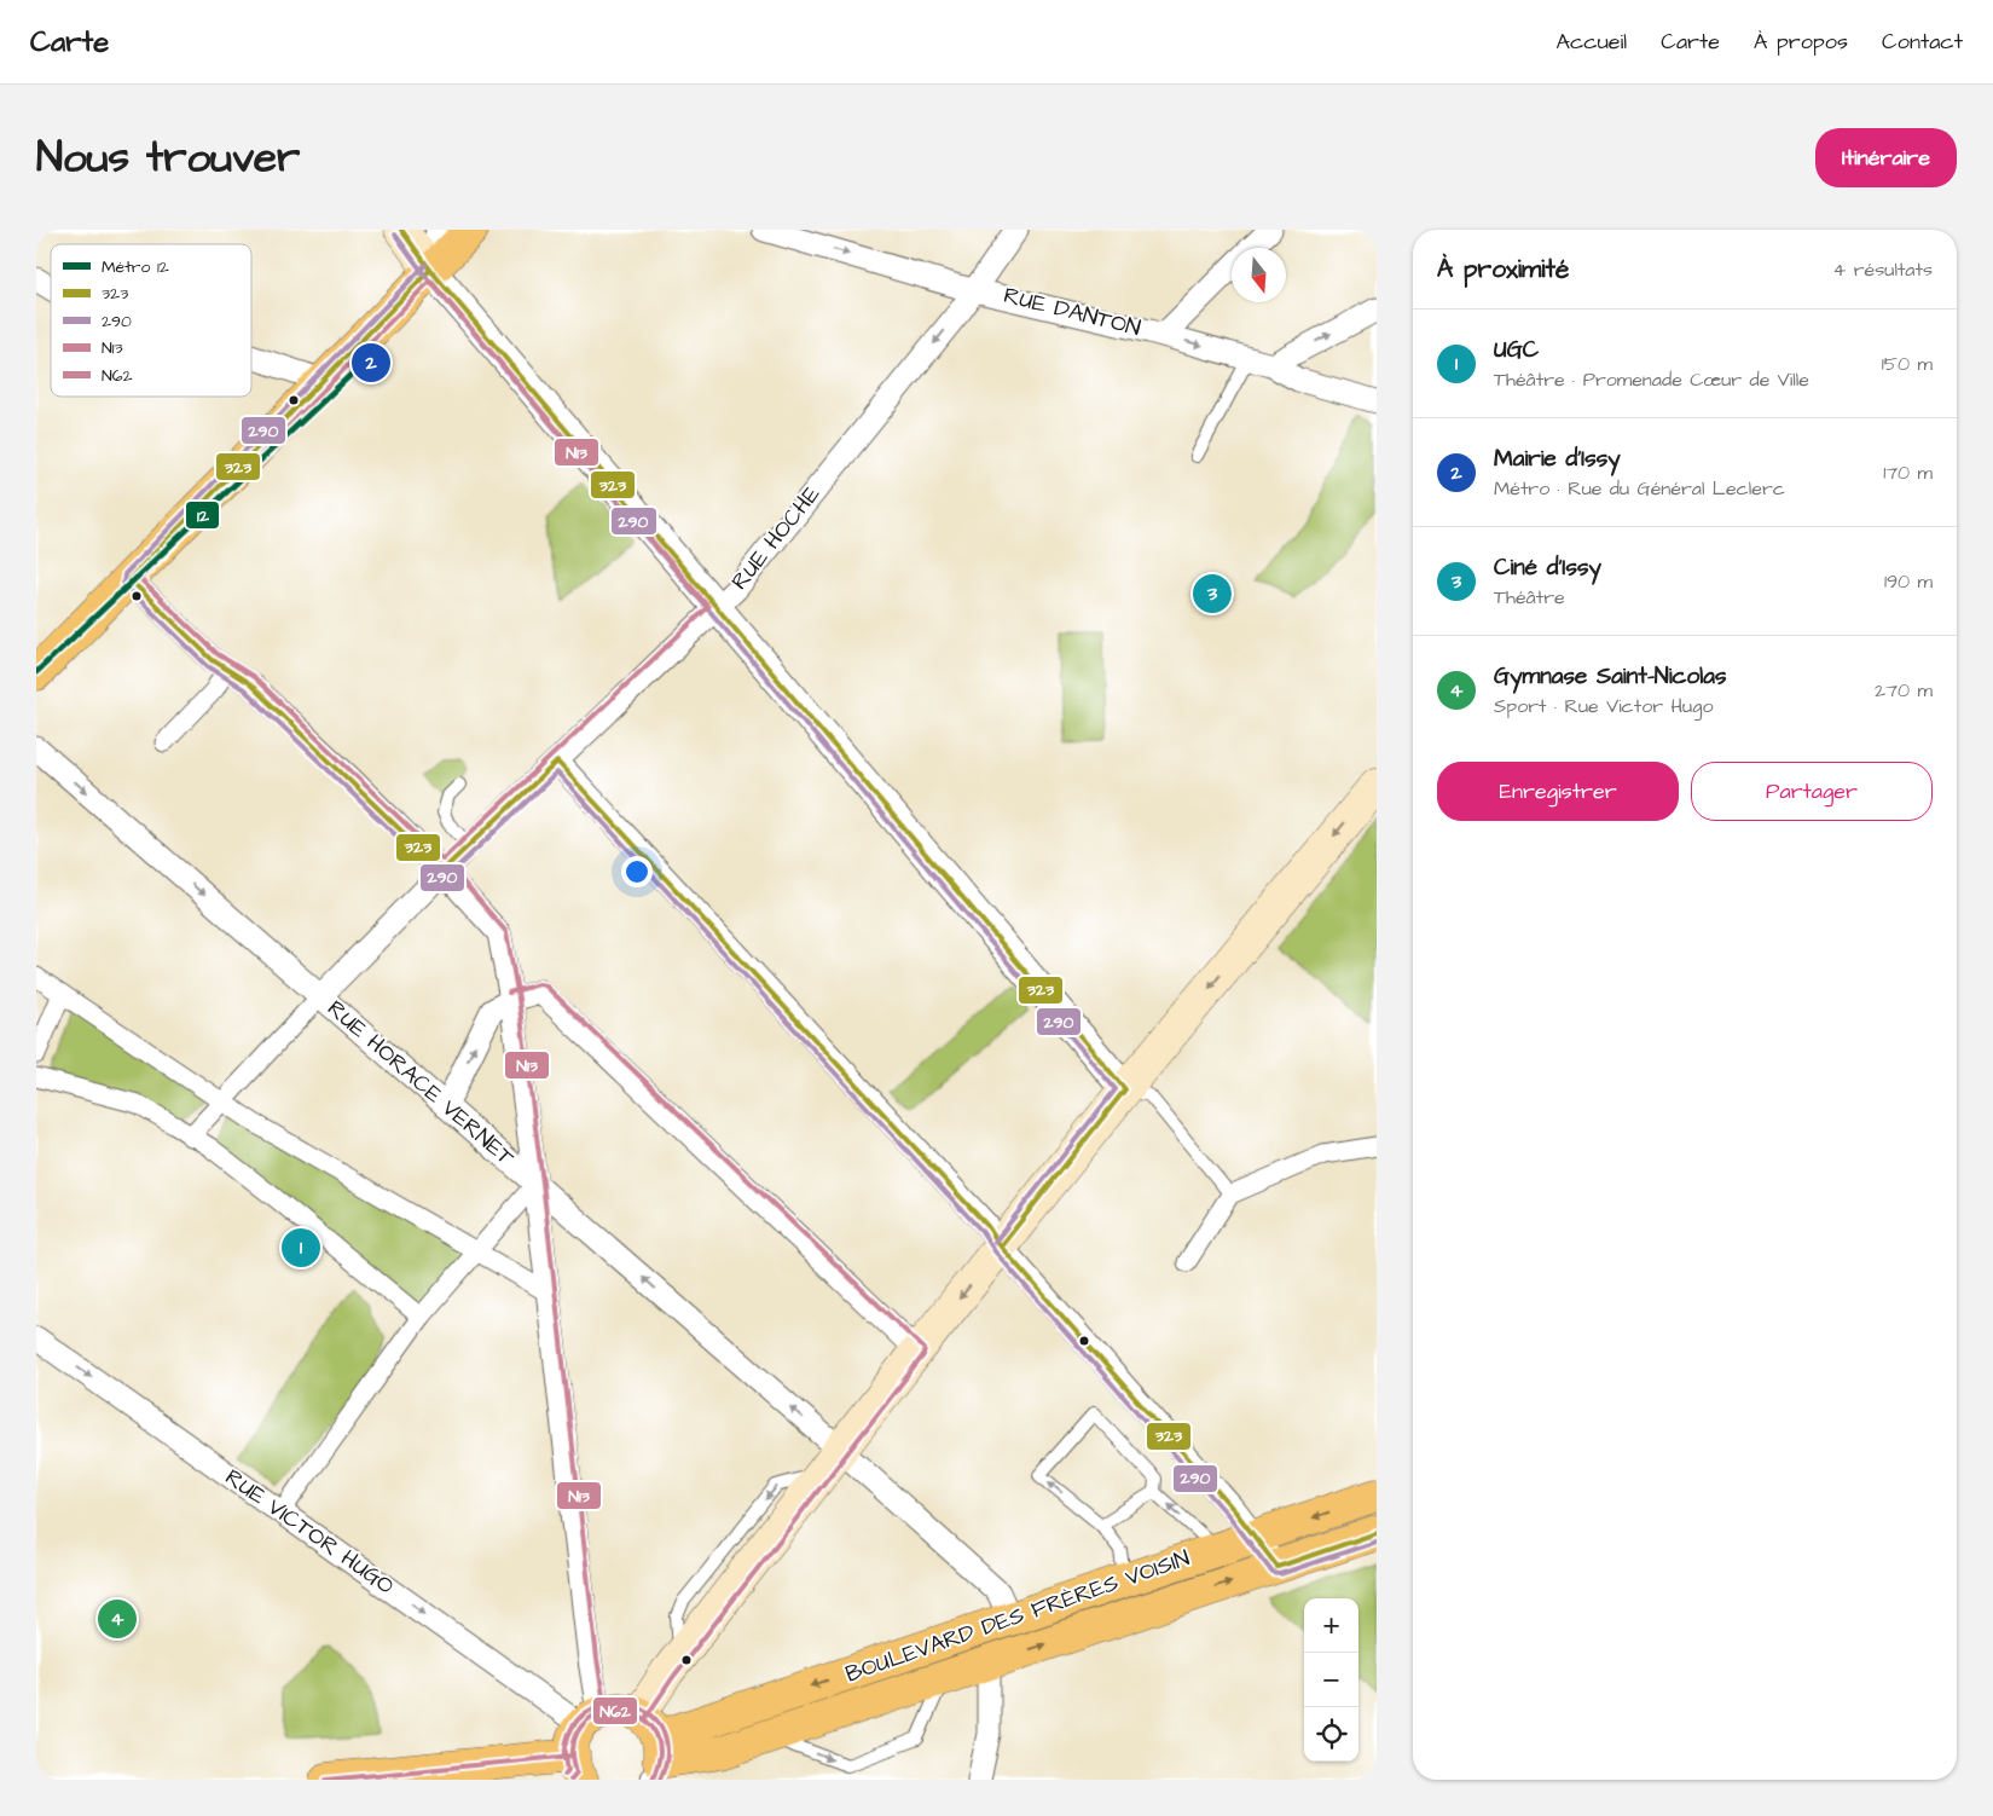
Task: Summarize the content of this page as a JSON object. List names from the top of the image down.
{
  "streets": {
    "main road": ["BOULEVARD DES FRÈRES VOISIN"],
    "street": [
      "RUE DANTON",
      "RUE HOCHE",
      "RUE HORACE VERNET",
      "RUE VICTOR HUGO"
    ]
  },
  "crossings": [
    ["RUE DANTON", "RUE HOCHE"],
    ["RUE HOCHE", "RUE HORACE VERNET"],
    ["RUE HORACE VERNET", "BOULEVARD DES FRÈRES VOISIN"]
  ],
  "one_way": ["RUE DANTON", "RUE HOCHE", "RUE VICTOR HUGO"],
  "lines": [
    "transit line 323",
    "transit line 290",
    "transit line N13",
    "metro line 12",
    "transit line N62"
  ],
  "legend": [
    "Métro 12",
    "323",
    "290",
    "N13",
    "N62"
  ],
  "north": "bottom",
  "page": {
    "header": "Carte",
    "nav": [
      "Accueil",
      "Carte",
      "À propos",
      "Contact"
    ],
    "title": "Nous trouver",
    "buttons": [
      "Itinéraire",
      ["Enregistrer", "Partager"]
    ],
    "heading": ["À proximité", "4 résultats"],
    "list": [
      {
        "mark": "1",
        "name": "UGC",
        "note": "Théâtre · Promenade Cœur de Ville",
        "value": "150 m"
      },
      {
        "mark": "2",
        "name": "Mairie d'Issy",
        "note": "Métro · Rue du Général Leclerc",
        "value": "170 m"
      },
      {
        "mark": "3",
        "name": "Ciné d'Issy",
        "note": "Théâtre",
        "value": "190 m"
      },
      {
        "mark": "4",
        "name": "Gymnase Saint-Nicolas",
        "note": "Sport · Rue Victor Hugo",
        "value": "270 m"
      }
    ],
    "pins": [
      "2",
      "3",
      "1",
      "4"
    ],
    "map_buttons": ["+", "−"]
  }
}
